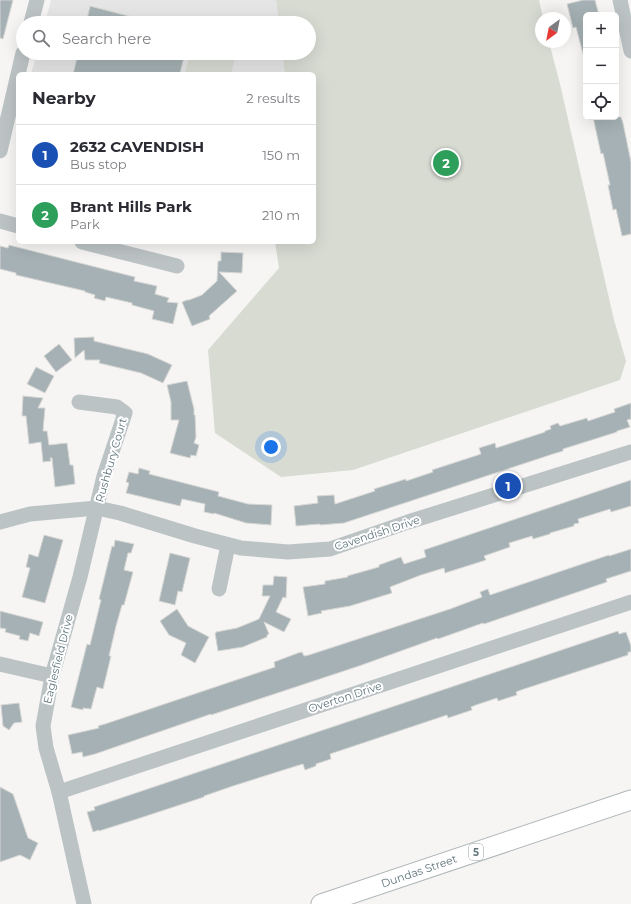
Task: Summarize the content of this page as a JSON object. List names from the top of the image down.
{
  "streets": {
    "main road": ["5", "Dundas Street"],
    "street": [
      "Rushbury Court",
      "Cavendish Drive",
      "Eaglesfield Drive",
      "Overton Drive"
    ]
  },
  "crossings": [
    ["Rushbury Court", "Cavendish Drive"],
    ["Rushbury Court", "Eaglesfield Drive"],
    ["Cavendish Drive", "Eaglesfield Drive"],
    ["Eaglesfield Drive", "Overton Drive"]
  ],
  "north": "bottom left",
  "page": {
    "map_buttons": ["+", "−"],
    "search": "Search here",
    "heading": ["Nearby", "2 results"],
    "list": [
      {
        "mark": "1",
        "name": "2632 CAVENDISH",
        "note": "Bus stop",
        "value": "150 m"
      },
      {
        "mark": "2",
        "name": "Brant Hills Park",
        "note": "Park",
        "value": "210 m"
      }
    ],
    "pins": ["2", "1"]
  }
}
